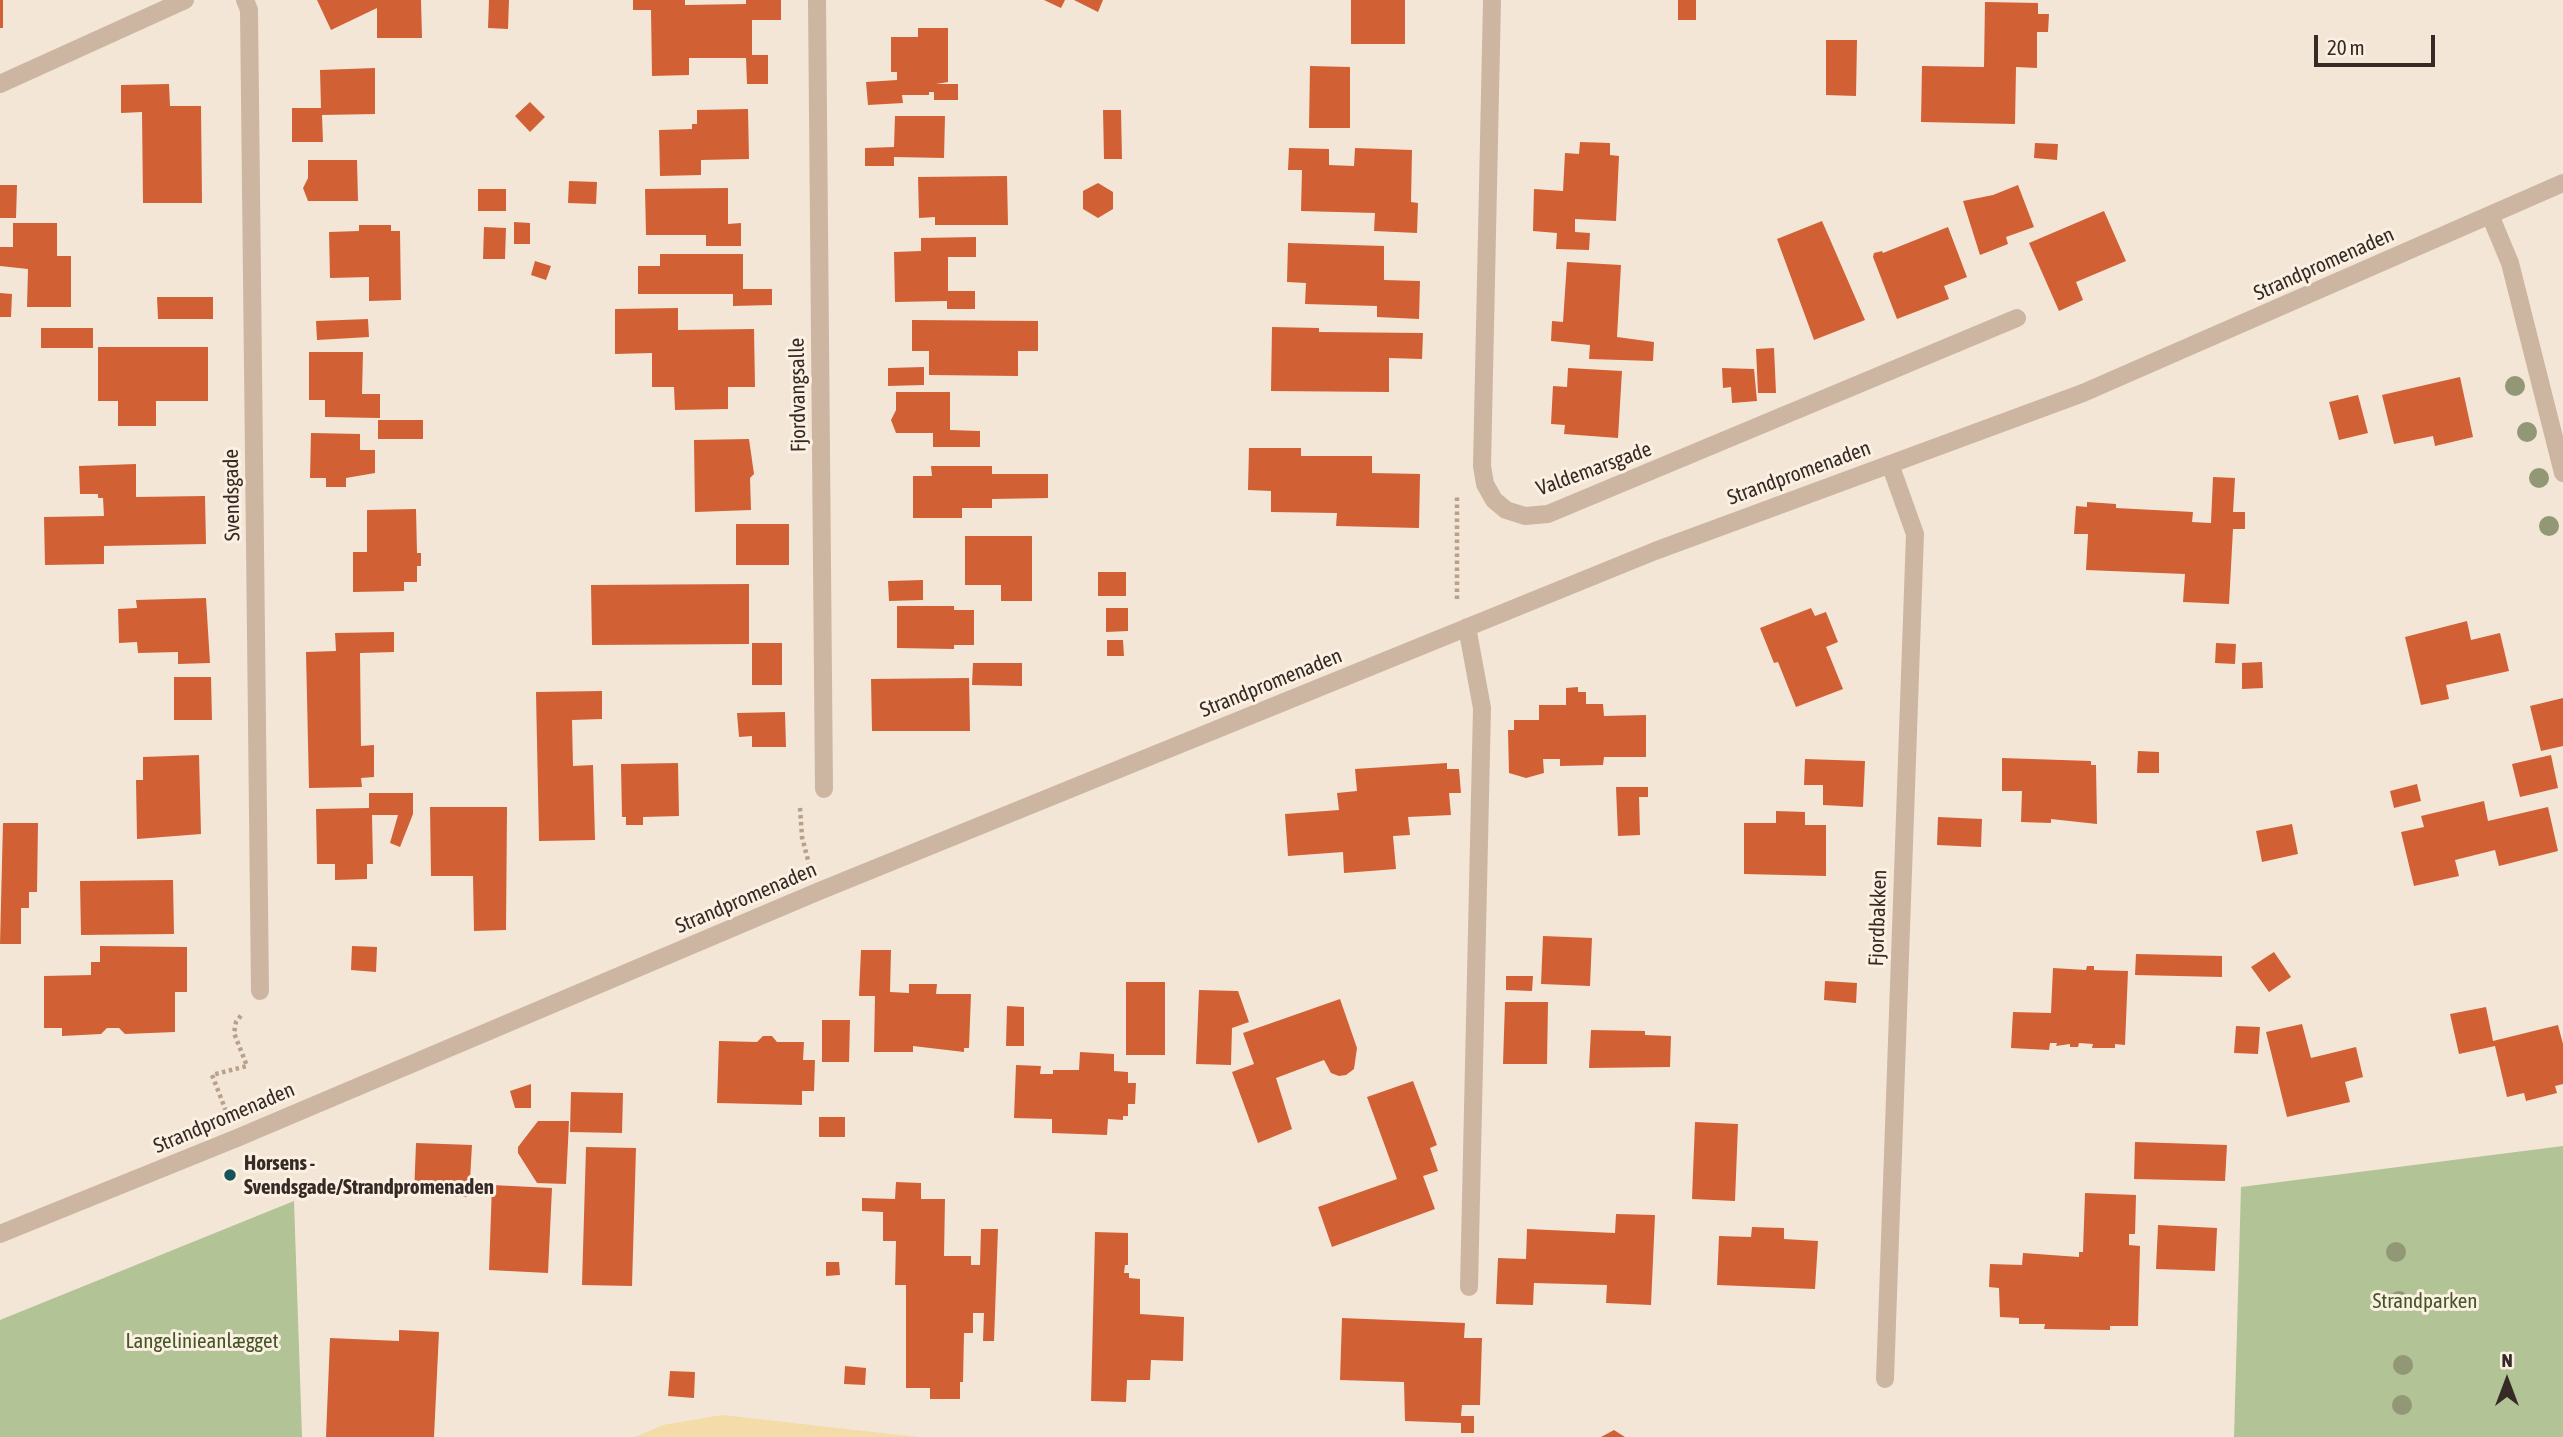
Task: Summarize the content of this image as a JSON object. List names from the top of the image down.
{
  "streets": {
    "street": [
      "Strandpromenaden",
      "Fjordvangsalle",
      "Valdemarsgade",
      "Svendsgade",
      "Fjordbakken"
    ]
  },
  "crossings": [
    ["Strandpromenaden", "Fjordbakken"]
  ],
  "parks": ["Strandparken", "Langelinieanlægget"],
  "places": ["Horsens - Svendsgade/Strandpromenaden"],
  "scale_bar": "20 m",
  "north": "top"
}
